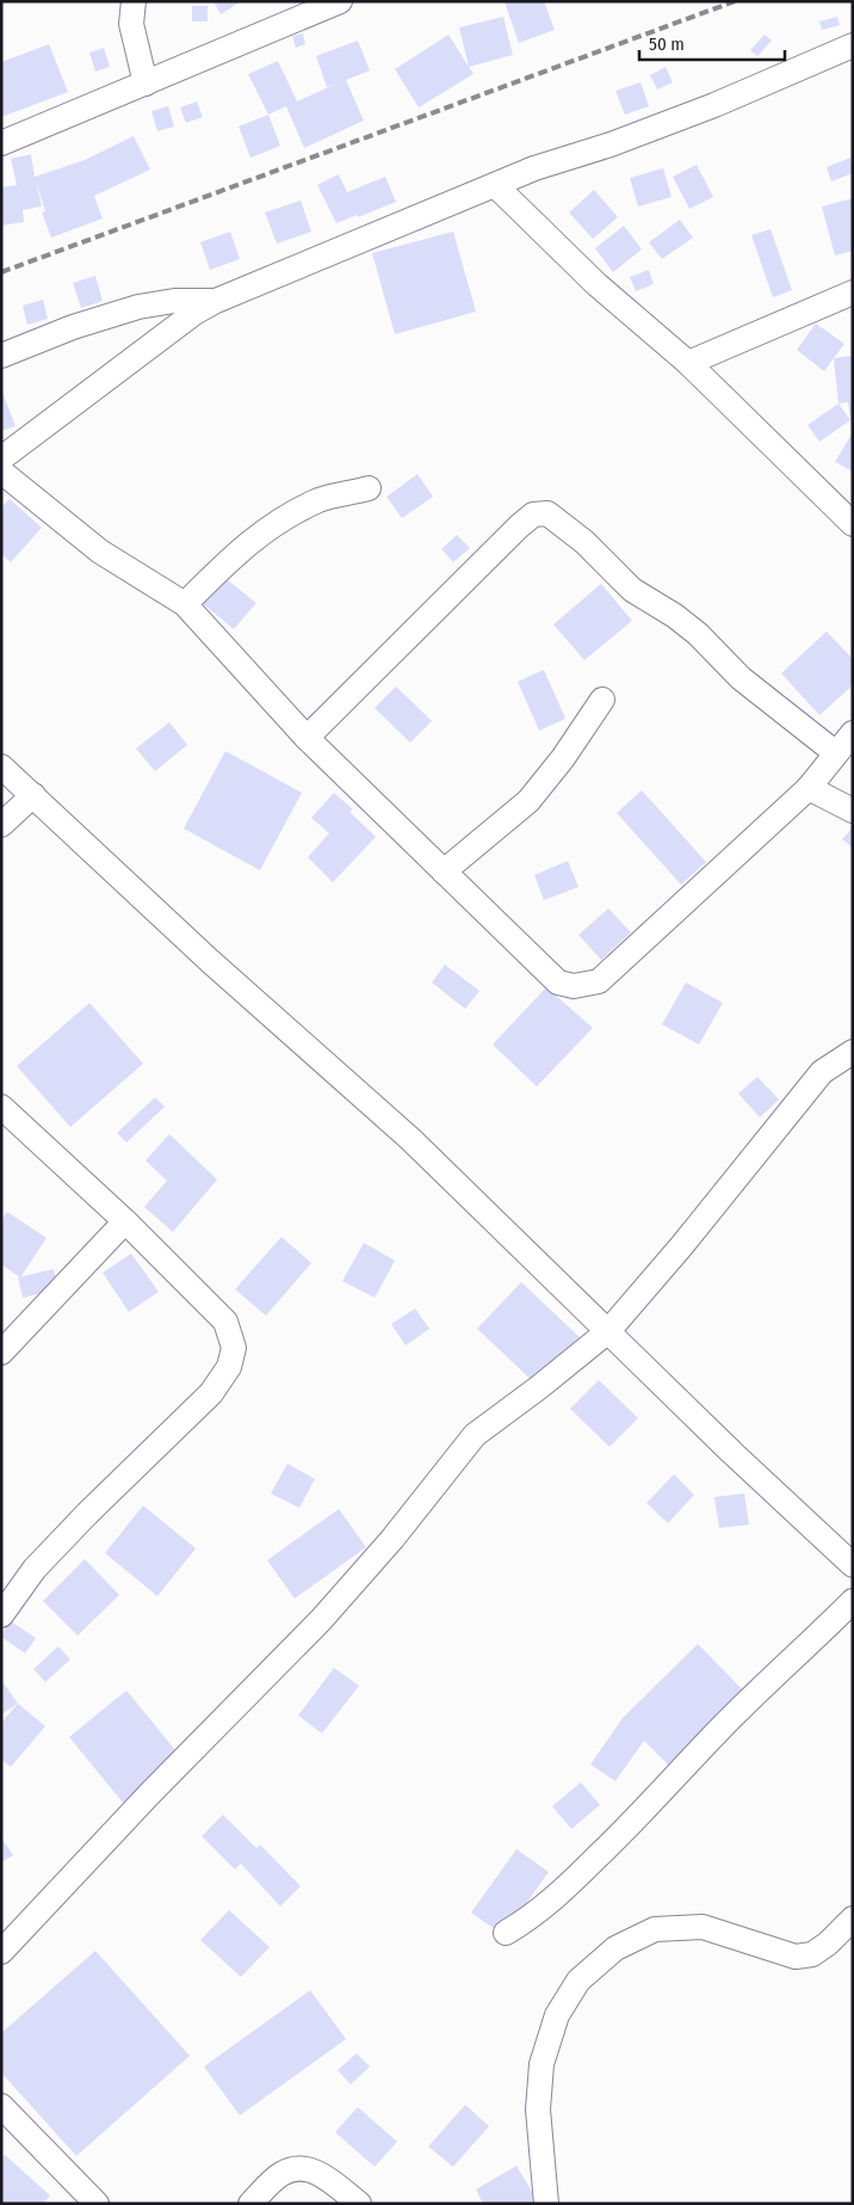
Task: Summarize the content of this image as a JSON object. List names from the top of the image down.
{
  "scale_bar": "50 m"
}
